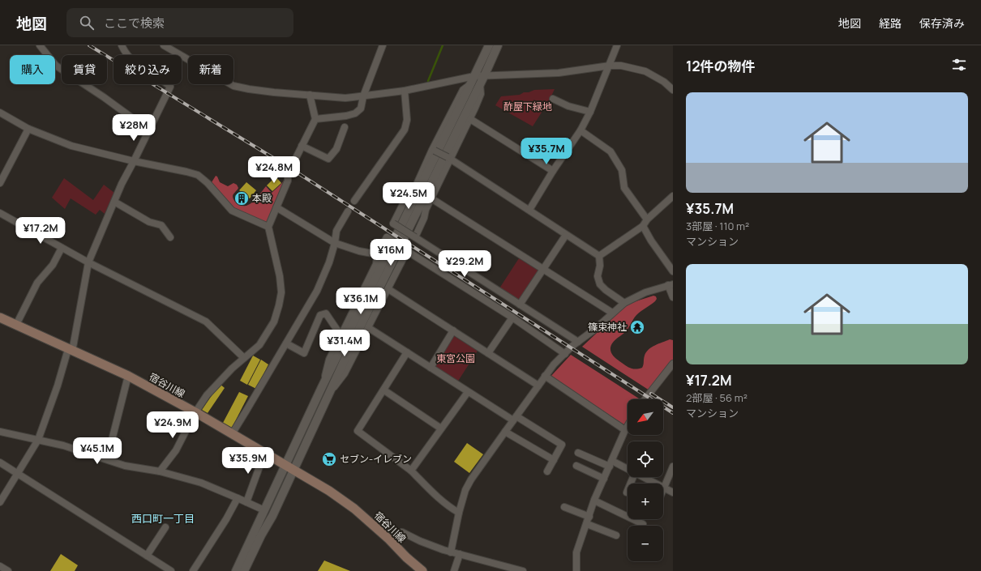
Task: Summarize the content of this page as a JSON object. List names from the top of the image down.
{
  "streets": {
    "main road": ["宿谷川線"]
  },
  "districts": ["西口町一丁目"],
  "parks": ["酢屋下緑地", "東宮公園"],
  "places": {
    "building": ["本殿"],
    "temple": ["篠束神社"],
    "supermarket": ["セブン-イレブン"]
  },
  "north": "bottom left",
  "page": {
    "header": "地図",
    "search": "ここで検索",
    "nav": ["地図", "経路", "保存済み"],
    "heading": "12件の物件",
    "chip": [
      "購入",
      "賃貸",
      "絞り込み",
      "新着"
    ],
    "list": [
      {
        "name": "¥35.7M",
        "note": "3部屋 · 110 m² · マンション"
      },
      {
        "name": "¥17.2M",
        "note": "2部屋 · 56 m² · マンション"
      }
    ],
    "price": [
      "¥28M",
      "¥35.7M",
      "¥24.8M",
      "¥24.5M",
      "¥17.2M",
      "¥16M",
      "¥29.2M",
      "¥36.1M",
      "¥31.4M",
      "¥24.9M",
      "¥45.1M",
      "¥35.9M"
    ],
    "map_buttons": ["+", "−"]
  }
}
